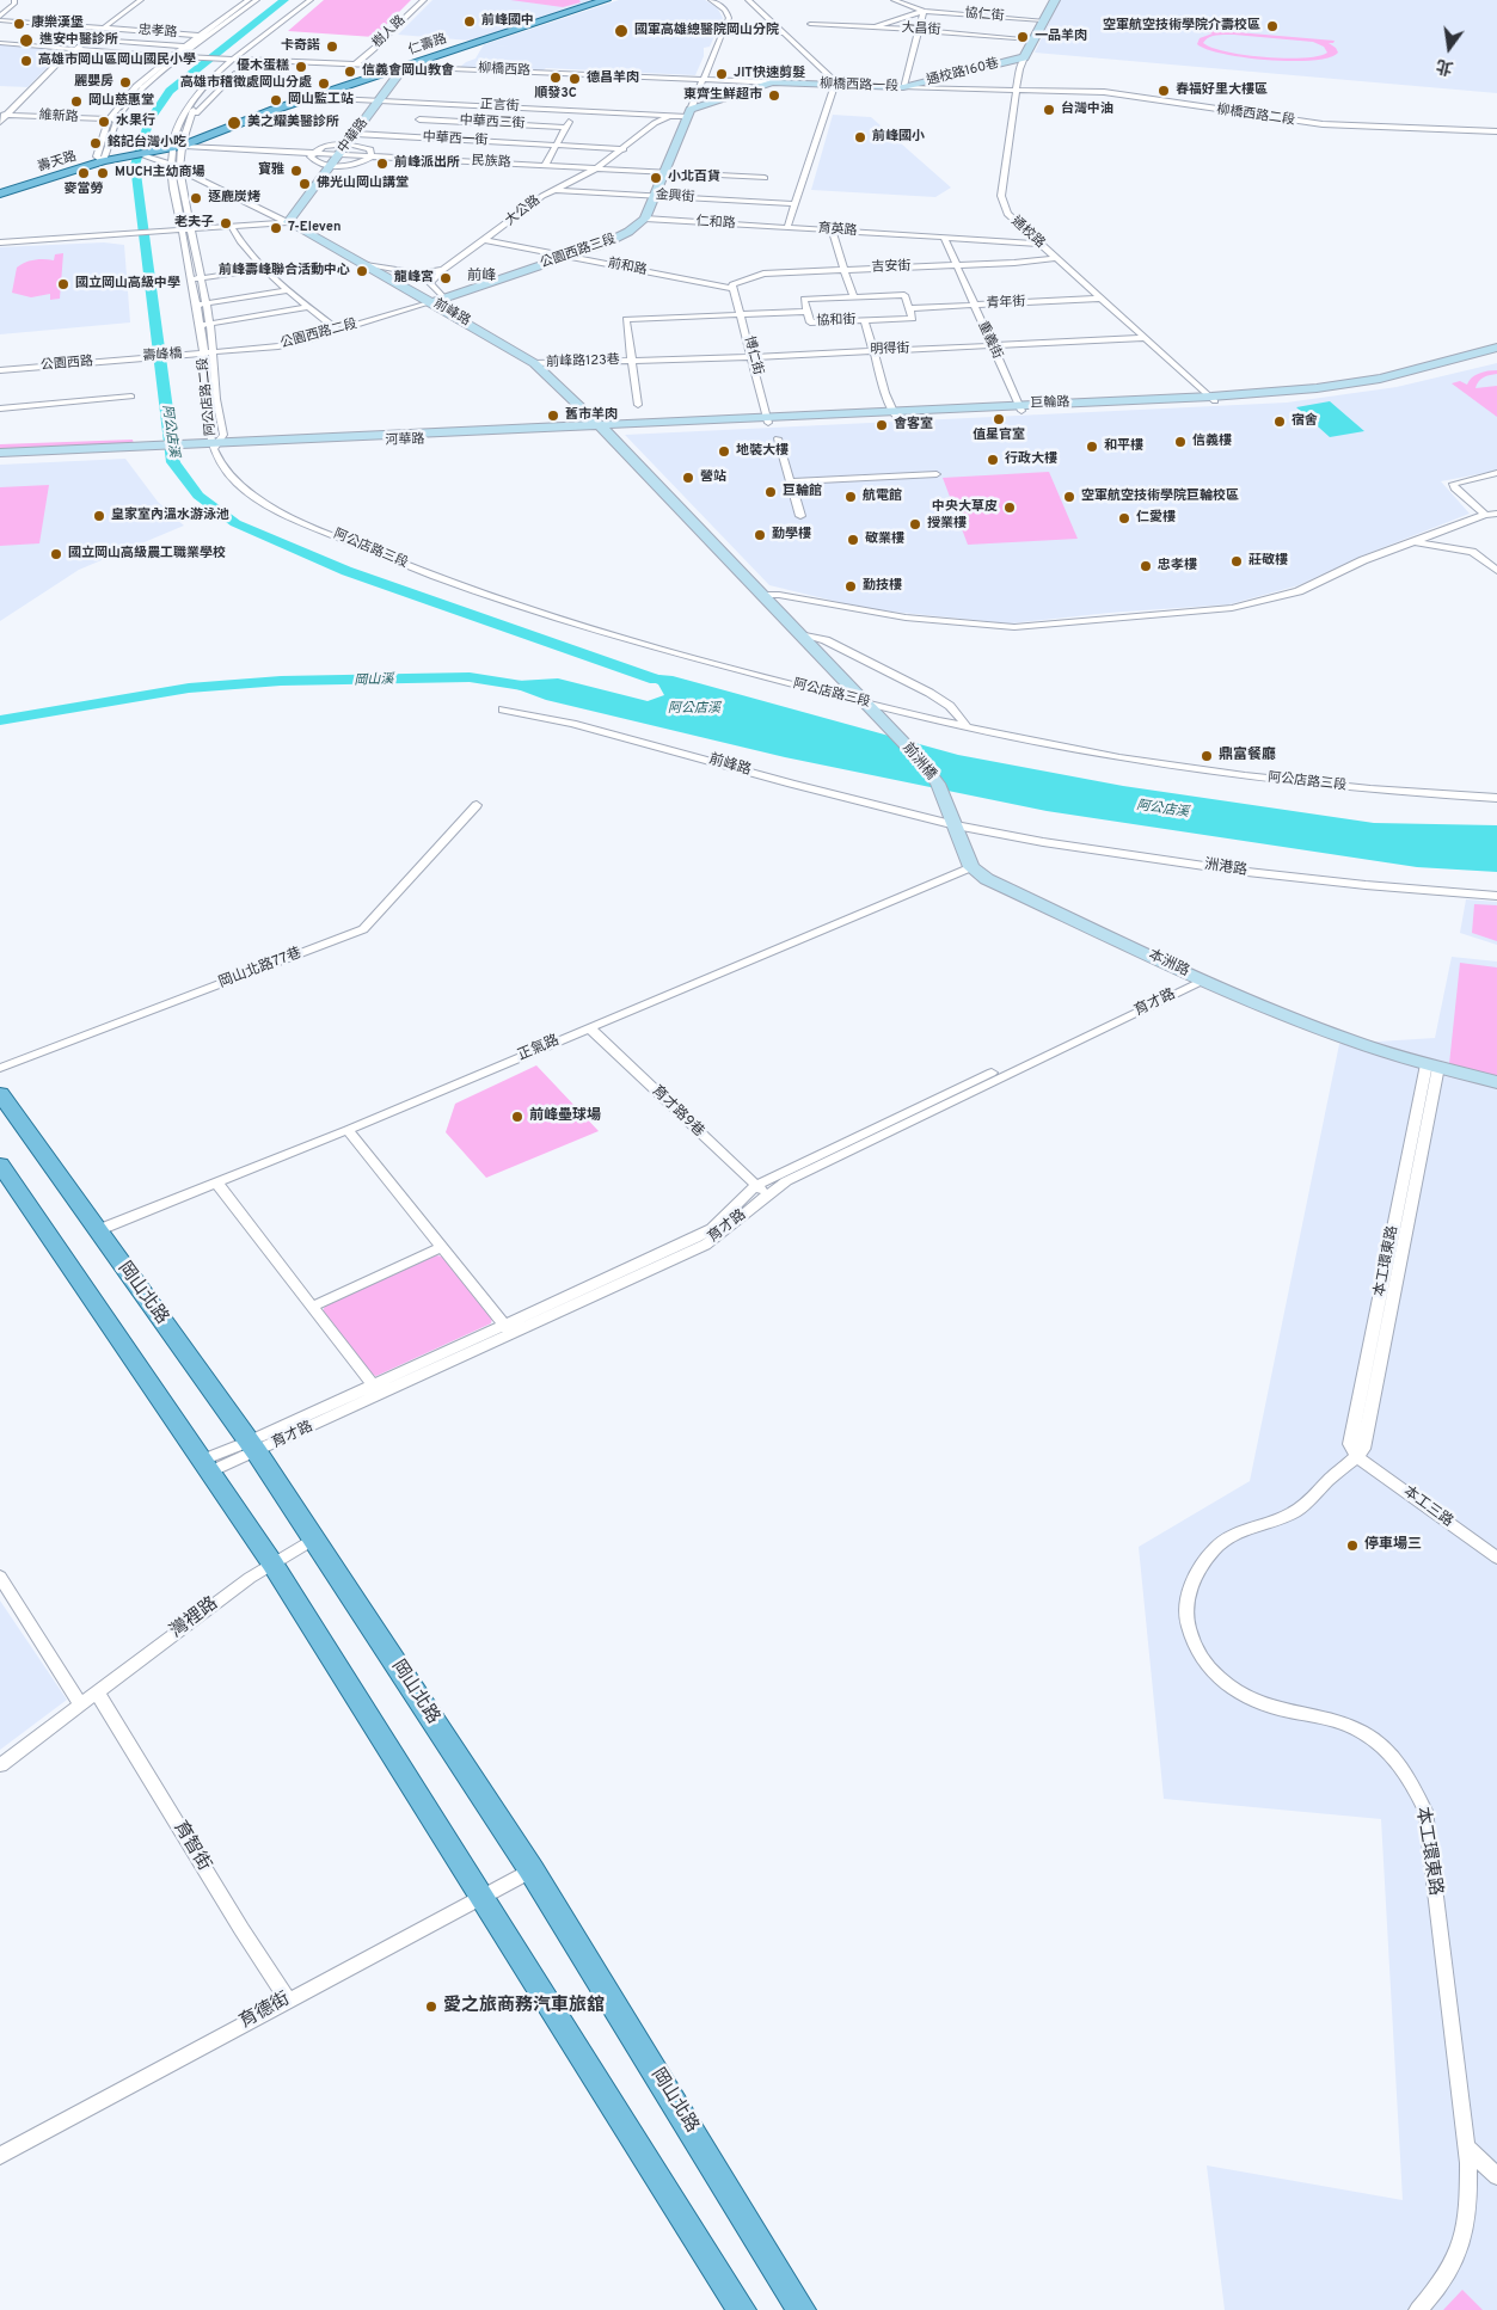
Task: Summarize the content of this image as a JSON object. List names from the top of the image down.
{
  "streets": {
    "main road": ["仁壽路", "壽天路", "岡山北路"],
    "street": [
      "協仁街",
      "大昌街",
      "忠孝路",
      "樹人路",
      "柳橋西路",
      "通校路160巷",
      "柳橋西路一段",
      "正言街",
      "柳橋西路二段",
      "維新路",
      "中華西三街",
      "中華路",
      "中華西一街",
      "民族路",
      "金興街",
      "大公路",
      "仁和路",
      "育英路",
      "通校路",
      "公園西路三段",
      "前和路",
      "吉安街",
      "青年街",
      "前峰路",
      "協和街",
      "公園西路二段",
      "重義街",
      "明得街",
      "壽峰橋",
      "博仁街",
      "前峰路123巷",
      "公園西路",
      "阿公店路二段",
      "巨輪路",
      "河華路",
      "阿公店路三段",
      "前洲橋",
      "洲港路",
      "本洲路",
      "岡山北路77巷",
      "育才路",
      "正氣路",
      "育才路9巷",
      "本工環東路",
      "本工三路",
      "灣裡路",
      "育智街",
      "育德街"
    ]
  },
  "crossings": [
    ["協仁街", "通校路"],
    ["大昌街", "通校路"],
    ["樹人路", "柳橋西路"],
    ["仁壽路", "柳橋西路"],
    ["仁壽路", "正言街"],
    ["仁壽路", "中華路"],
    ["仁壽路", "壽天路"],
    ["仁壽路", "民族路"],
    ["仁壽路", "前峰路"],
    ["仁壽路", "阿公店路二段"],
    ["柳橋西路", "柳橋西路一段"],
    ["柳橋西路", "中華路"],
    ["柳橋西路", "公園西路三段"],
    ["柳橋西路", "阿公店路二段"],
    ["通校路160巷", "柳橋西路一段"],
    ["通校路160巷", "通校路"],
    ["柳橋西路一段", "柳橋西路二段"],
    ["柳橋西路一段", "通校路"],
    ["柳橋西路一段", "公園西路三段"],
    ["正言街", "中華路"],
    ["正言街", "大公路"],
    ["正言街", "公園西路三段"],
    ["柳橋西路二段", "通校路"],
    ["中華路", "中華西一街"],
    ["中華路", "民族路"],
    ["中華路", "前峰路"],
    ["中華西一街", "大公路"],
    ["民族路", "大公路"],
    ["民族路", "公園西路三段"],
    ["民族路", "阿公店路二段"],
    ["金興街", "大公路"],
    ["金興街", "公園西路三段"],
    ["大公路", "前和路"],
    ["大公路", "前峰路"],
    ["仁和路", "育英路"],
    ["仁和路", "公園西路三段"],
    ["育英路", "通校路"],
    ["育英路", "協和街"],
    ["育英路", "重義街"],
    ["通校路", "吉安街"],
    ["通校路", "青年街"],
    ["通校路", "明得街"],
    ["通校路", "巨輪路"],
    ["公園西路三段", "前和路"],
    ["公園西路三段", "前峰路"],
    ["公園西路三段", "公園西路二段"],
    ["前和路", "吉安街"],
    ["前和路", "博仁街"],
    ["吉安街", "協和街"],
    ["吉安街", "重義街"],
    ["吉安街", "博仁街"],
    ["青年街", "協和街"],
    ["青年街", "重義街"],
    ["前峰路", "公園西路二段"],
    ["前峰路", "前峰路123巷"],
    ["前峰路", "阿公店路二段"],
    ["前峰路", "巨輪路"],
    ["前峰路", "河華路"],
    ["前峰路", "阿公店路三段"],
    ["前峰路", "前洲橋"],
    ["前峰路", "洲港路"],
    ["協和街", "明得街"],
    ["協和街", "巨輪路"],
    ["公園西路二段", "壽峰橋"],
    ["公園西路二段", "阿公店路二段"],
    ["重義街", "明得街"],
    ["重義街", "巨輪路"],
    ["明得街", "博仁街"],
    ["明得街", "前峰路123巷"],
    ["壽峰橋", "公園西路"],
    ["壽峰橋", "阿公店路二段"],
    ["博仁街", "巨輪路"],
    ["阿公店路二段", "河華路"],
    ["阿公店路二段", "阿公店路三段"],
    ["巨輪路", "河華路"],
    ["河華路", "阿公店路三段"],
    ["前洲橋", "洲港路"],
    ["本洲路", "育才路"],
    ["本洲路", "正氣路"],
    ["本洲路", "本工環東路"],
    ["育才路", "育才路9巷"],
    ["育才路", "岡山北路"],
    ["正氣路", "育才路9巷"],
    ["正氣路", "岡山北路"],
    ["本工環東路", "本工三路"],
    ["岡山北路", "灣裡路"],
    ["岡山北路", "育德街"],
    ["灣裡路", "育智街"],
    ["育智街", "育德街"]
  ],
  "districts": ["前峰"],
  "water": ["阿公店溪", "岡山溪"],
  "places": [
    "前峰國中",
    "康樂漢堡",
    "空軍航空技術學院介壽校區",
    "國軍高雄總醫院岡山分院",
    "一品羊肉",
    "進安中醫診所",
    "卡奇諾",
    "高雄市岡山區岡山國民小學",
    "優木蛋糕",
    "信義會岡山教會",
    "JIT快速剪髮",
    "順發3C",
    "德昌羊肉",
    "麗嬰房",
    "高雄市稽徵處岡山分處",
    "春福好里大樓區",
    "東齊生鮮超市",
    "岡山監工站",
    "岡山慈惠堂",
    "台灣中油",
    "水果行",
    "美之耀美醫診所",
    "前峰國小",
    "銘記台灣小吃",
    "前峰派出所",
    "寶雅",
    "麥當勞",
    "MUCH主幼商場",
    "小北百貨",
    "佛光山岡山講堂",
    "逐鹿炭烤",
    "老夫子",
    "7-Eleven",
    "前峰壽峰聯合活動中心",
    "龍峰宮",
    "國立岡山高級中學",
    "舊市羊肉",
    "值星官室",
    "宿舍",
    "會客室",
    "信義樓",
    "和平樓",
    "地裝大樓",
    "行政大樓",
    "營站",
    "巨輪館",
    "航電館",
    "空軍航空技術學院巨輪校區",
    "中央大草皮",
    "皇家室內溫水游泳池",
    "仁愛樓",
    "授業樓",
    "勤學樓",
    "敬業樓",
    "國立岡山高級農工職業學校",
    "莊敬樓",
    "忠孝樓",
    "勤技樓",
    "鼎富餐廳",
    "前峰壘球場",
    "停車場三",
    "愛之旅商務汽車旅舘"
  ],
  "north": "bottom"
}
